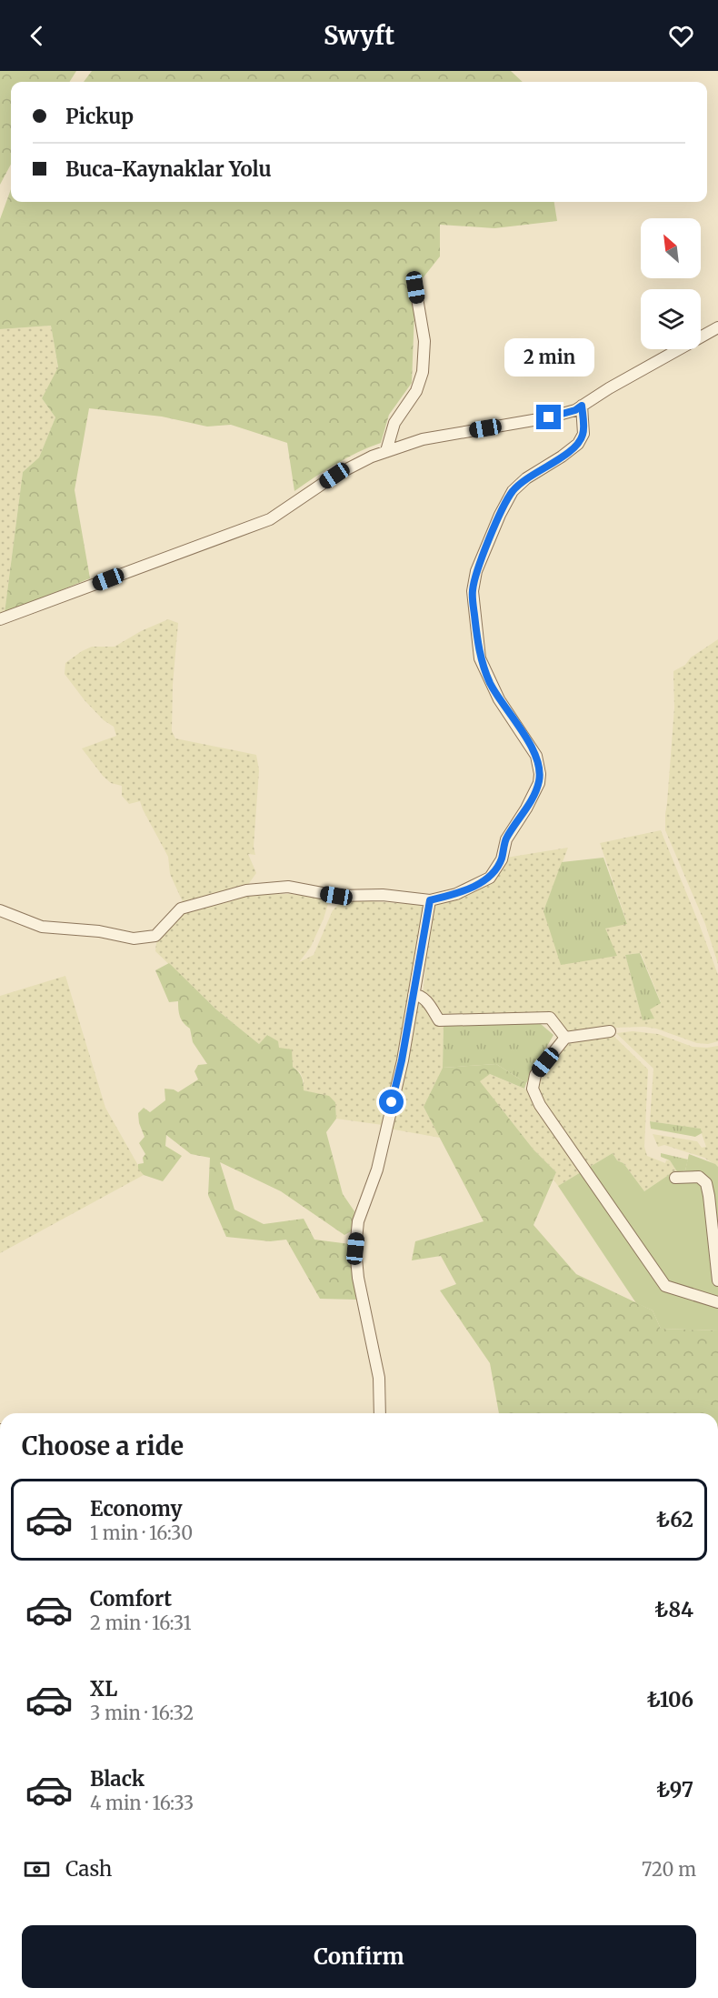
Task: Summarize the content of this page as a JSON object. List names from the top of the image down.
{
  "north": "top left",
  "page": {
    "header": "Swyft",
    "banner": ["Pickup", "Buca-Kaynaklar Yolu"],
    "bubble": "2 min",
    "heading": "Choose a ride",
    "list": [
      {
        "name": "Economy",
        "note": "1 min · 16:30",
        "value": "₺62"
      },
      {
        "name": "Comfort",
        "note": "2 min · 16:31",
        "value": "₺84"
      },
      {
        "name": "XL",
        "note": "3 min · 16:32",
        "value": "₺106"
      },
      {
        "name": "Black",
        "note": "4 min · 16:33",
        "value": "₺97"
      }
    ],
    "pay": ["Cash", "720 m"],
    "buttons": "Confirm"
  }
}
